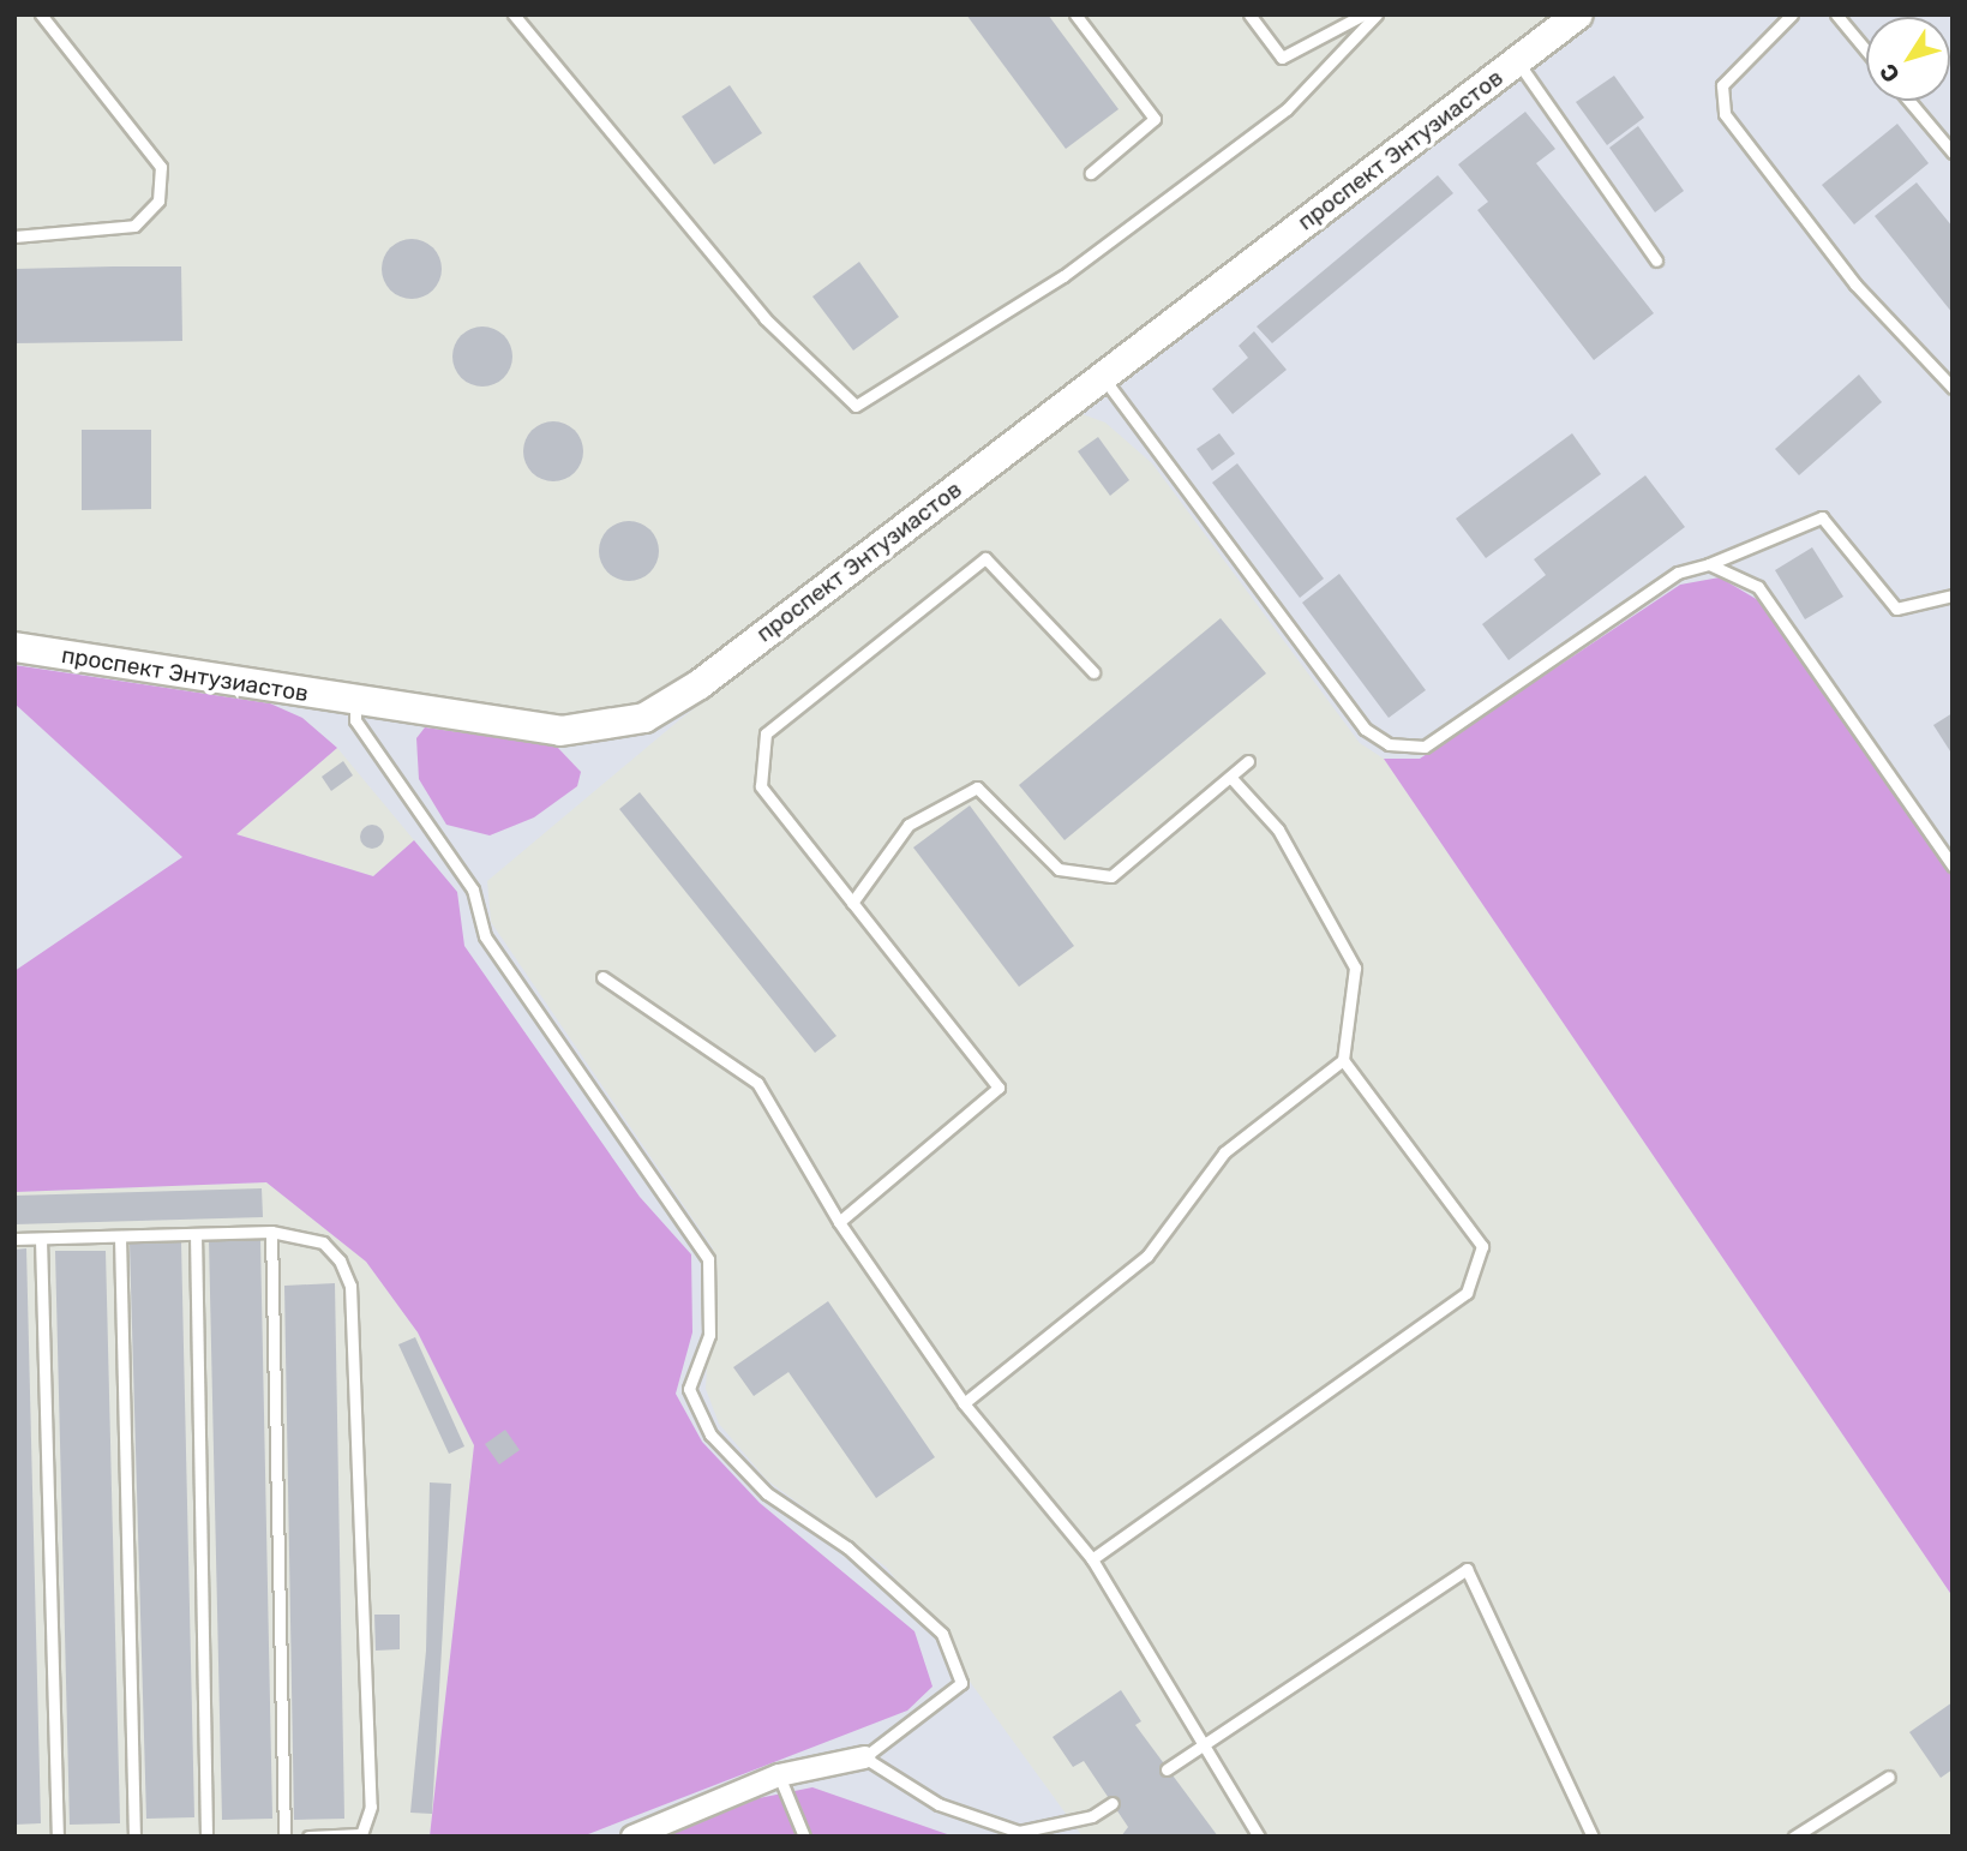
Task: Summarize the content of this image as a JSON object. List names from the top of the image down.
{
  "streets": {
    "street": ["проспект Энтузиастов"]
  },
  "north": "bottom left"
}
